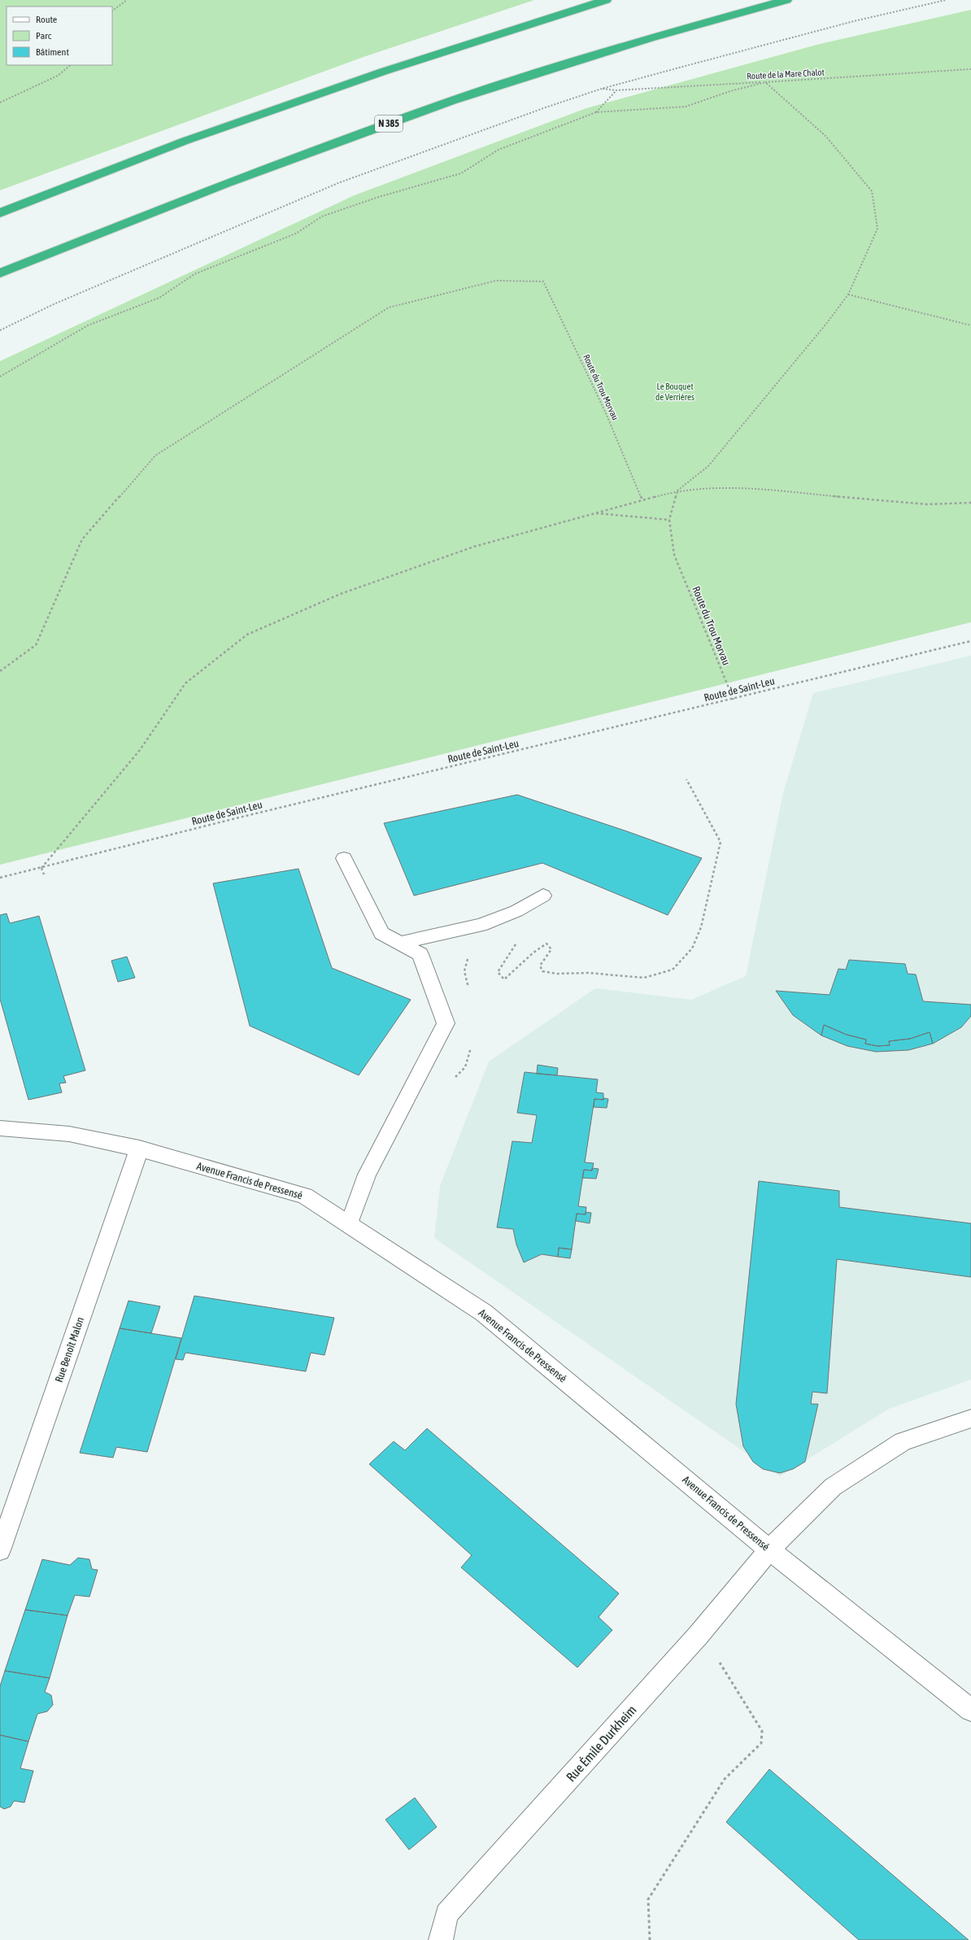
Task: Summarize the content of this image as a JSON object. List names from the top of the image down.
{
  "streets": {
    "highway": ["N 385"],
    "street": ["Avenue Francis de Pressensé", "Rue Benoît Malon", "Rue Émile Durkheim"],
    "path": ["Route de la Mare Chalot", "Route du Trou Morvau", "Route de Saint-Leu"]
  },
  "crossings": [
    ["Route du Trou Morvau", "Route de Saint-Leu"],
    ["Avenue Francis de Pressensé", "Rue Benoît Malon"],
    ["Avenue Francis de Pressensé", "Rue Émile Durkheim"]
  ],
  "parks": ["Le Bouquet de Verrières"],
  "legend": ["Route", "Parc", "Bâtiment"]
}
